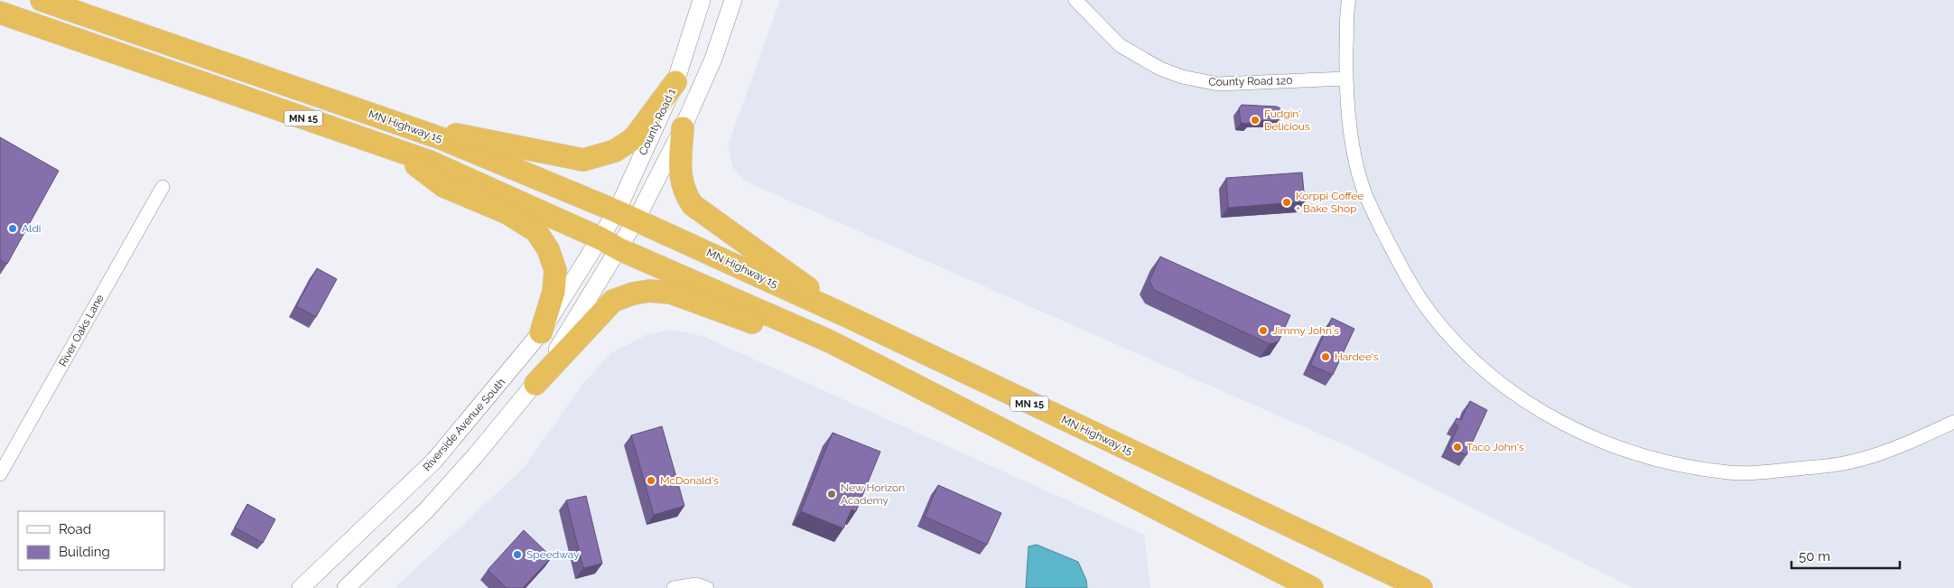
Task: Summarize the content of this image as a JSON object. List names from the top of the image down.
{
  "streets": {
    "highway": ["MN 15", "MN Highway 15"],
    "street": [
      "County Road 120",
      "County Road 1",
      "River Oaks Lane",
      "Riverside Avenue South"
    ]
  },
  "crossings": [
    ["MN 15", "County Road 1"],
    ["MN 15", "Riverside Avenue South"],
    ["County Road 1", "MN Highway 15"],
    ["County Road 1", "Riverside Avenue South"]
  ],
  "places": [
    "Fudgin' Delicious",
    "Korppi Coffee + Bake Shop",
    "Aldi",
    "Jimmy John's",
    "Hardee's",
    "Taco John's",
    "McDonald's",
    "New Horizon Academy",
    "Speedway"
  ],
  "legend": ["Road", "Building"],
  "scale_bar": "50 m"
}
